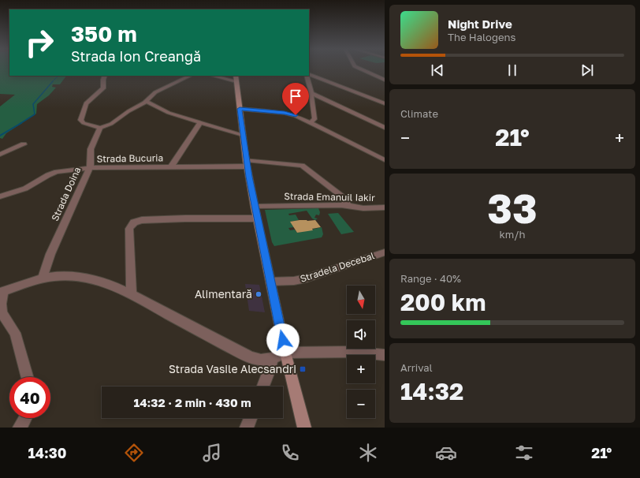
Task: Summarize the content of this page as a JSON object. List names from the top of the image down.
{
  "streets": {
    "street": [
      "Strada Bucuria",
      "Strada Doina",
      "Strada Emanuil Iakir",
      "Stradela Decebal"
    ]
  },
  "crossings": [
    ["Strada Bucuria", "Strada Doina"],
    ["Strada Bucuria", "Strada Emanuil Iakir"]
  ],
  "places": {
    "other": ["Alimentară"],
    "transit": ["Strada Vasile Alecsandri"]
  },
  "north": "bottom",
  "page": {
    "turn": ["350 m", "Strada Ion Creangă"],
    "song": ["Night Drive", "The Halogens"],
    "tile": [
      "Climate",
      ["33", "km/h"],
      ["Range · 40%", "200 km"],
      ["Arrival", "14:32"]
    ],
    "heat": ["−", "21°", "+"],
    "map_buttons": ["+", "−"],
    "limit": "40",
    "trip": "14:32 · 2 min · 430 m",
    "tabs": ["14:30", "21°"]
  }
}
